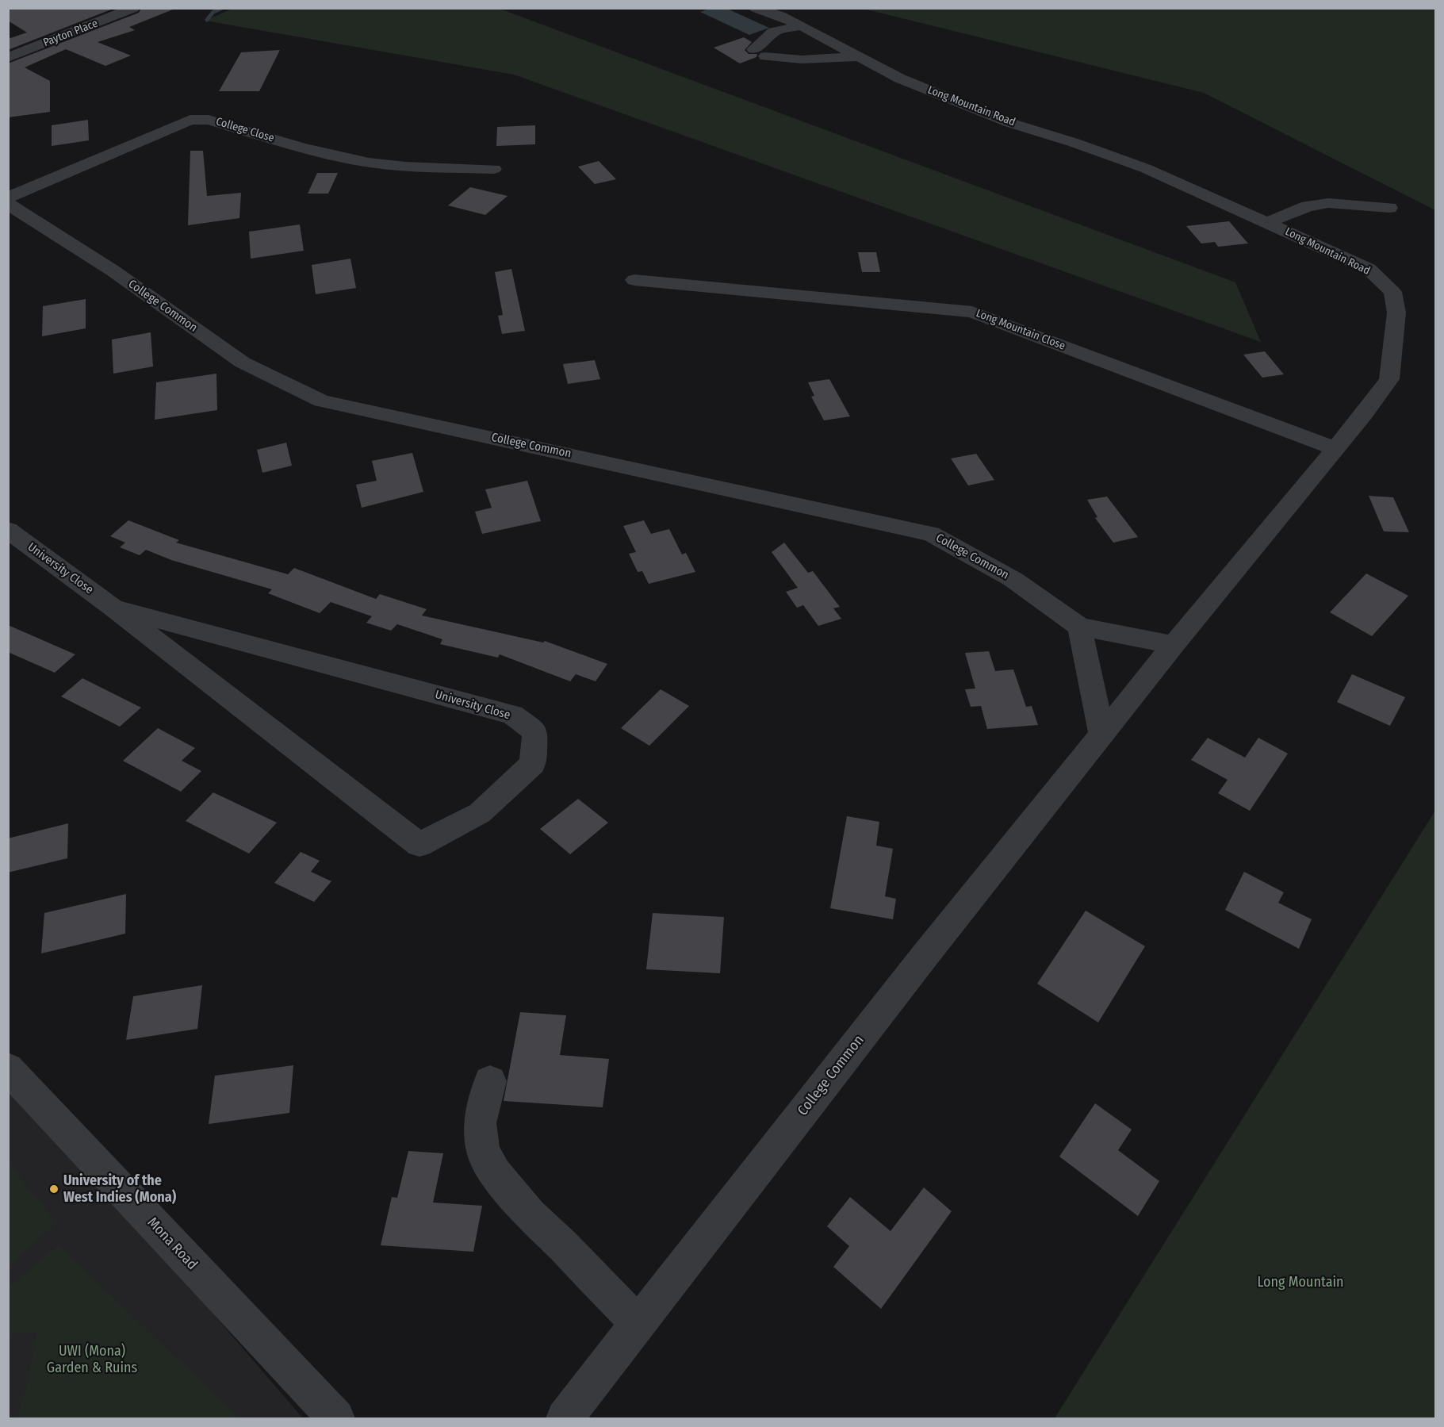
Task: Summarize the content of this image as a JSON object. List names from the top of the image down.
{
  "streets": {
    "street": [
      "Payton Place",
      "Long Mountain Road",
      "College Close",
      "College Common",
      "Long Mountain Close",
      "University Close",
      "Mona Road"
    ]
  },
  "crossings": [
    ["Long Mountain Road", "College Common"],
    ["Long Mountain Road", "Long Mountain Close"]
  ],
  "parks": ["Long Mountain", "UWI (Mona) Garden & Ruins"],
  "places": ["University of the West Indies (Mona)"]
}
